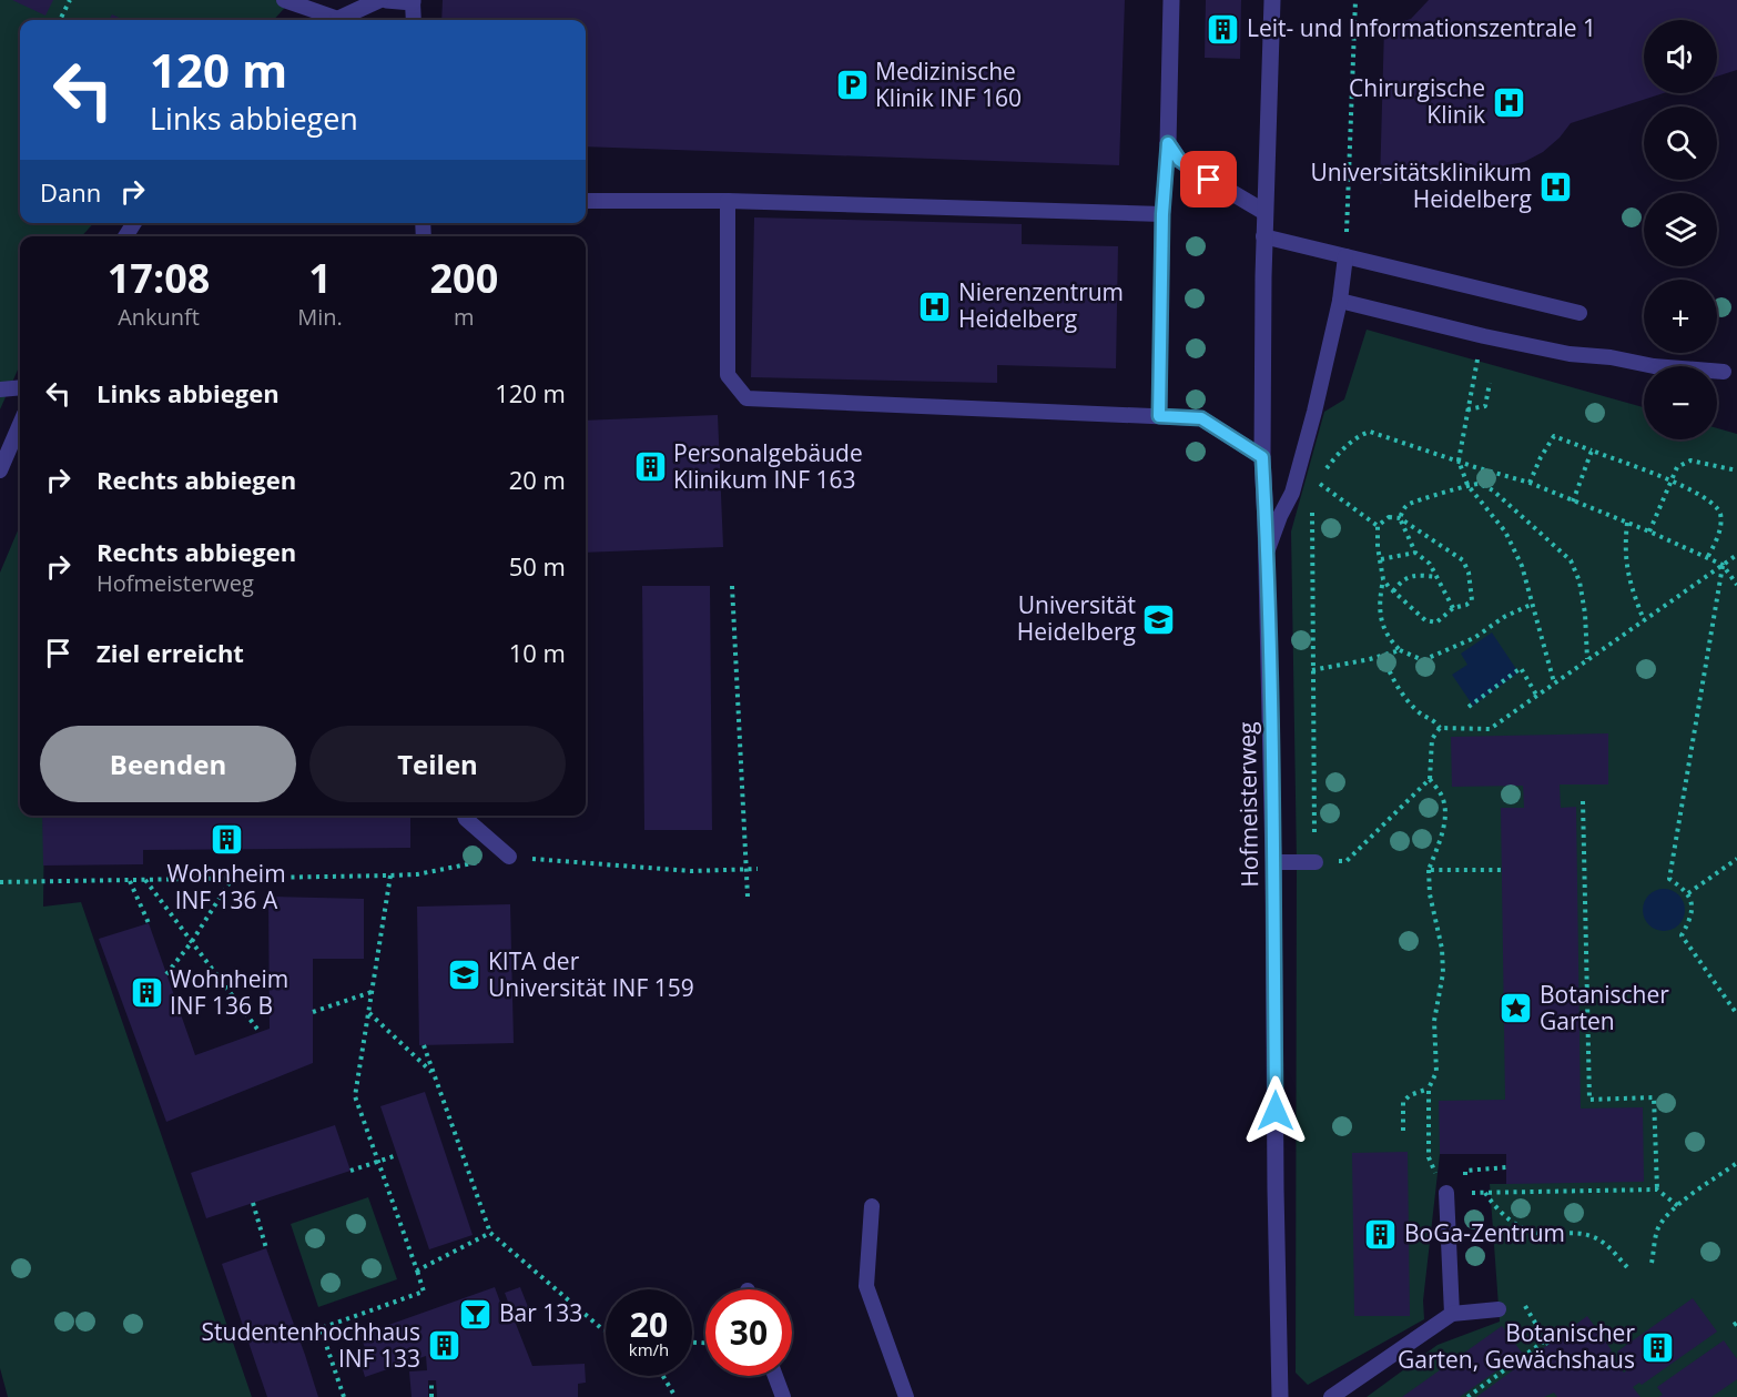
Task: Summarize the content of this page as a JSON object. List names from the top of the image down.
{
  "streets": {
    "street": ["Hofmeisterweg"]
  },
  "places": {
    "building": [
      "Leit- und Informationszentrale 1",
      "Personalgebäude Klinikum INF 163",
      "Wohnheim INF 136 A",
      "Wohnheim INF 136 B",
      "BoGa-Zentrum",
      "Studentenhochhaus INF 133",
      "Botanischer Garten, Gewächshaus"
    ],
    "parking": ["Medizinische Klinik INF 160"],
    "hospital": ["Chirurgische Klinik", "Universitätsklinikum Heidelberg", "Nierenzentrum Heidelberg"],
    "school or university": ["Universität Heidelberg", "KITA der Universität INF 159"],
    "place": ["Botanischer Garten"],
    "bar": ["Bar 133"]
  },
  "page": {
    "map_buttons": ["+", "−"],
    "turn": ["120 m", "Links abbiegen"],
    "then": "Dann",
    "eta": [
      "17:08",
      "Ankunft",
      "1",
      "Min.",
      "200",
      "m"
    ],
    "list": [
      {
        "name": "Links abbiegen",
        "value": "120 m"
      },
      {
        "name": "Rechts abbiegen",
        "value": "20 m"
      },
      {
        "name": "Rechts abbiegen",
        "note": "Hofmeisterweg",
        "value": "50 m"
      },
      {
        "name": "Ziel erreicht",
        "value": "10 m"
      }
    ],
    "buttons": ["Beenden", "Teilen"],
    "speed": "20 km/h",
    "limit": "30"
  }
}
